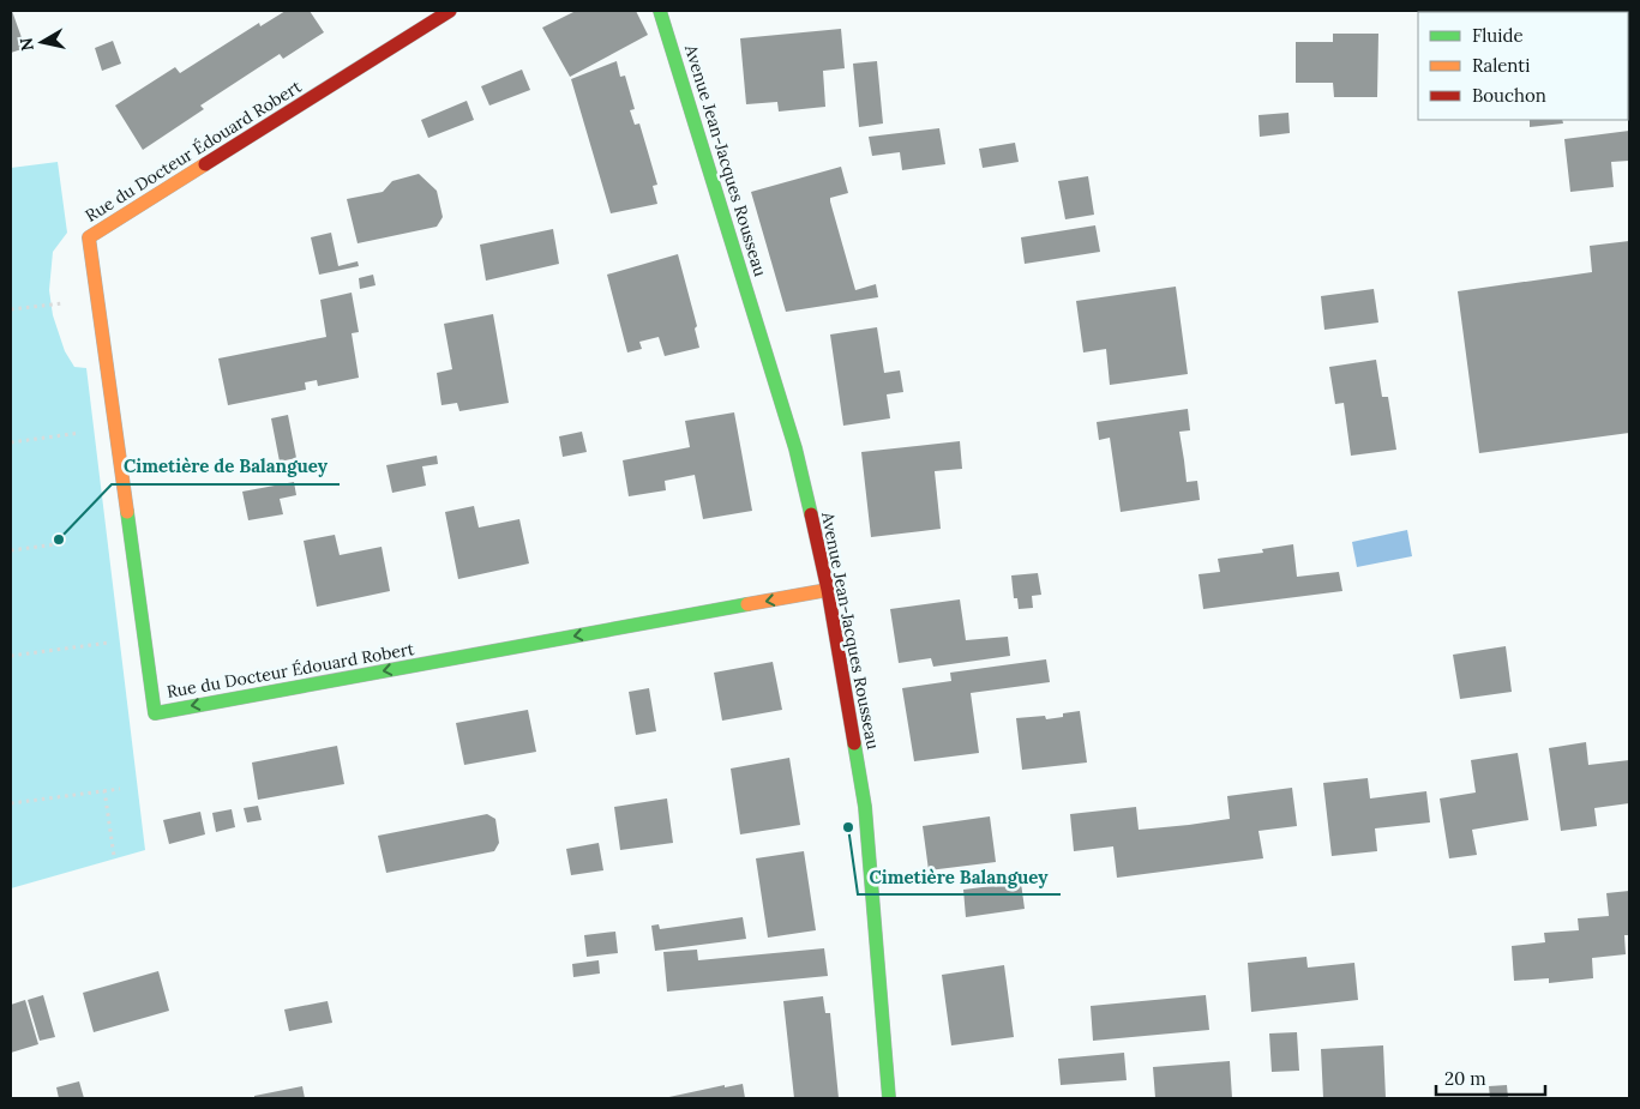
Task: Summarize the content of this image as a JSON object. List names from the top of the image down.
{
  "streets": {
    "street": ["Rue du Docteur Édouard Robert", "Avenue Jean-Jacques Rousseau"]
  },
  "crossings": [
    ["Rue du Docteur Édouard Robert", "Avenue Jean-Jacques Rousseau"]
  ],
  "places": ["Cimetière de Balanguey", "Cimetière Balanguey"],
  "legend": ["Fluide", "Ralenti", "Bouchon"],
  "scale_bar": "20 m",
  "north": "left"
}
